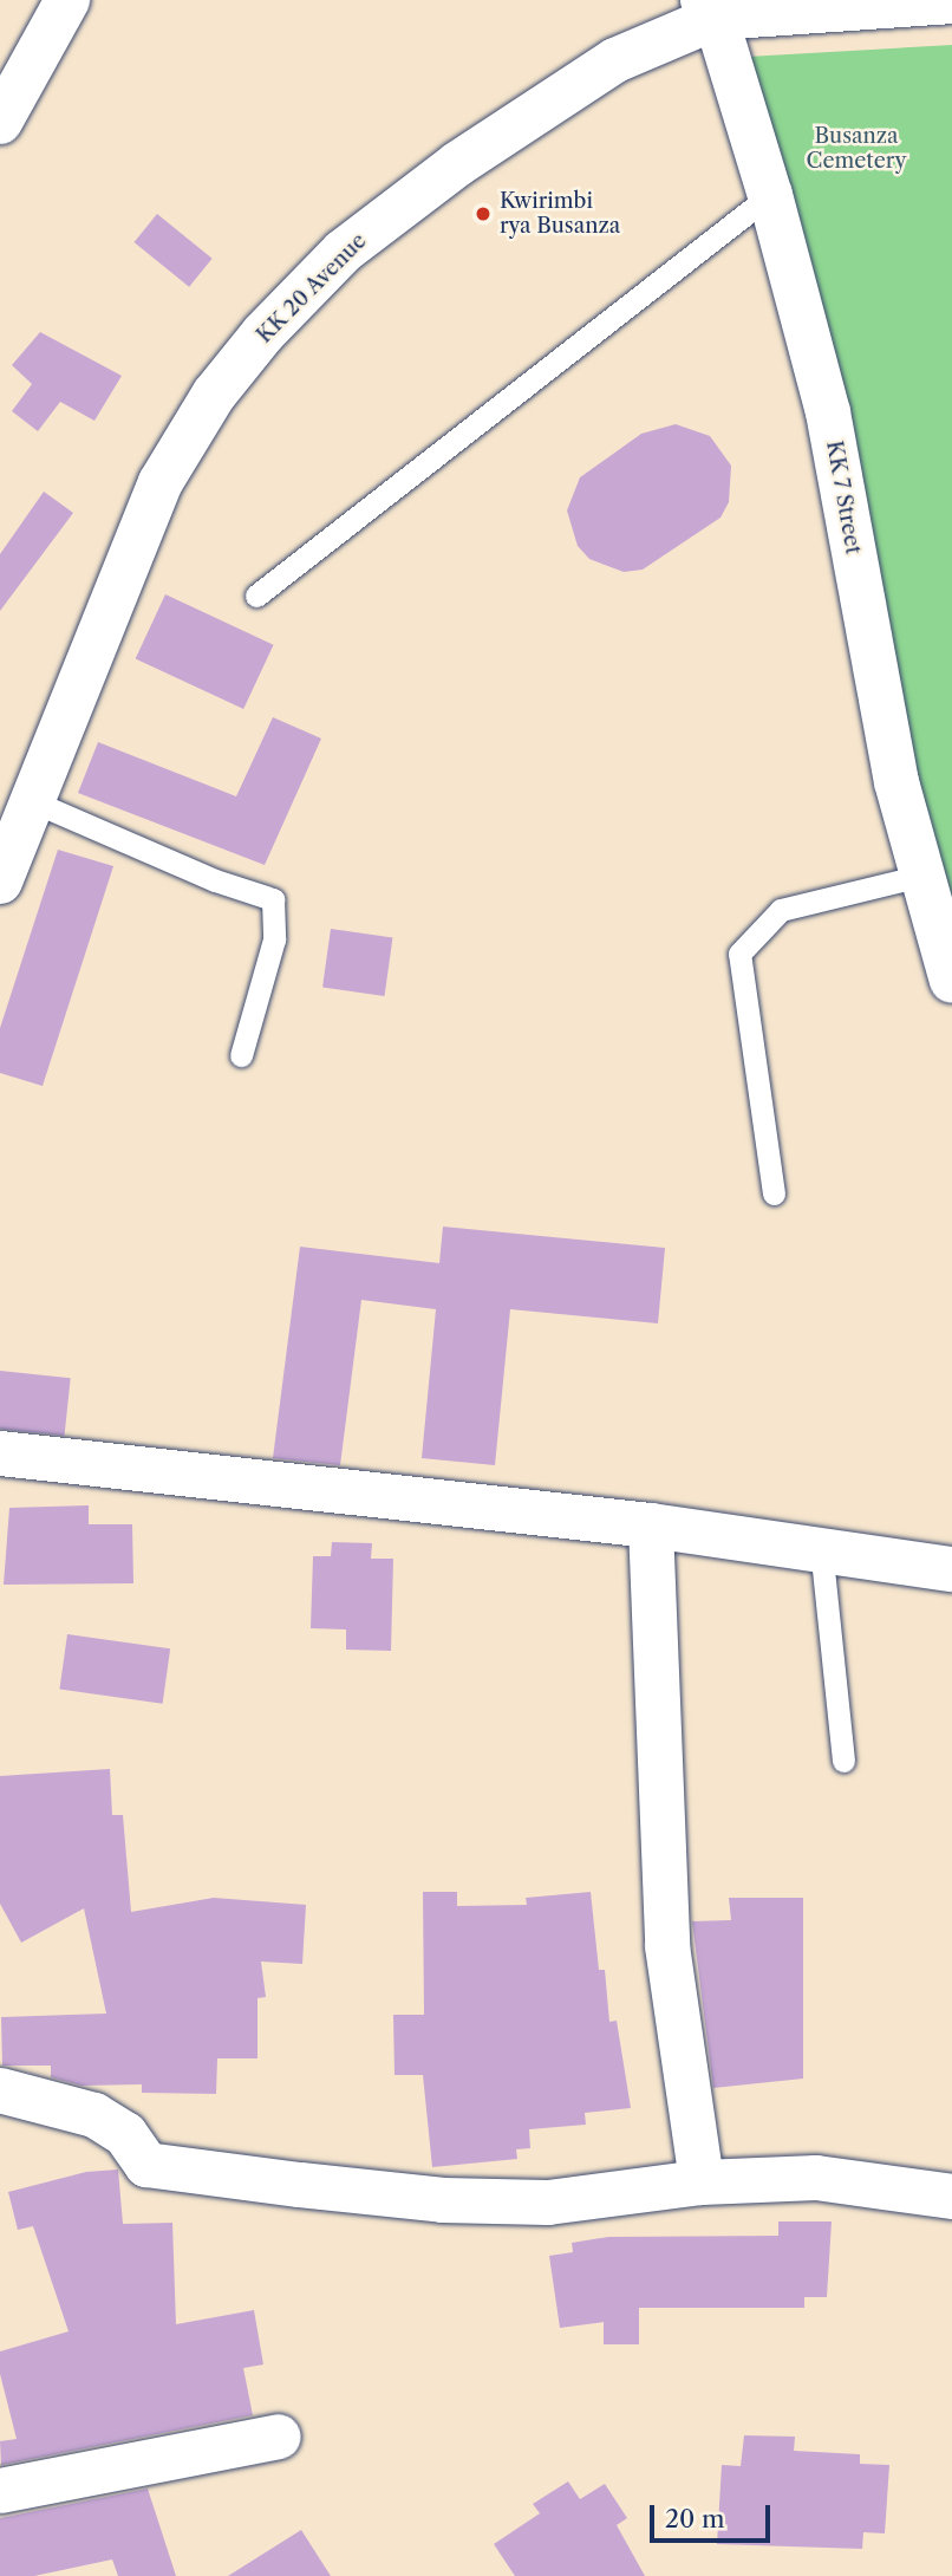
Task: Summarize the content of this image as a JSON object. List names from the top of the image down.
{
  "streets": {
    "street": ["KK 20 Avenue", "KK 7 Street"]
  },
  "crossings": [
    ["KK 20 Avenue", "KK 7 Street"]
  ],
  "parks": ["Busanza Cemetery"],
  "places": ["Kwirimbi rya Busanza"],
  "scale_bar": "20 m"
}
